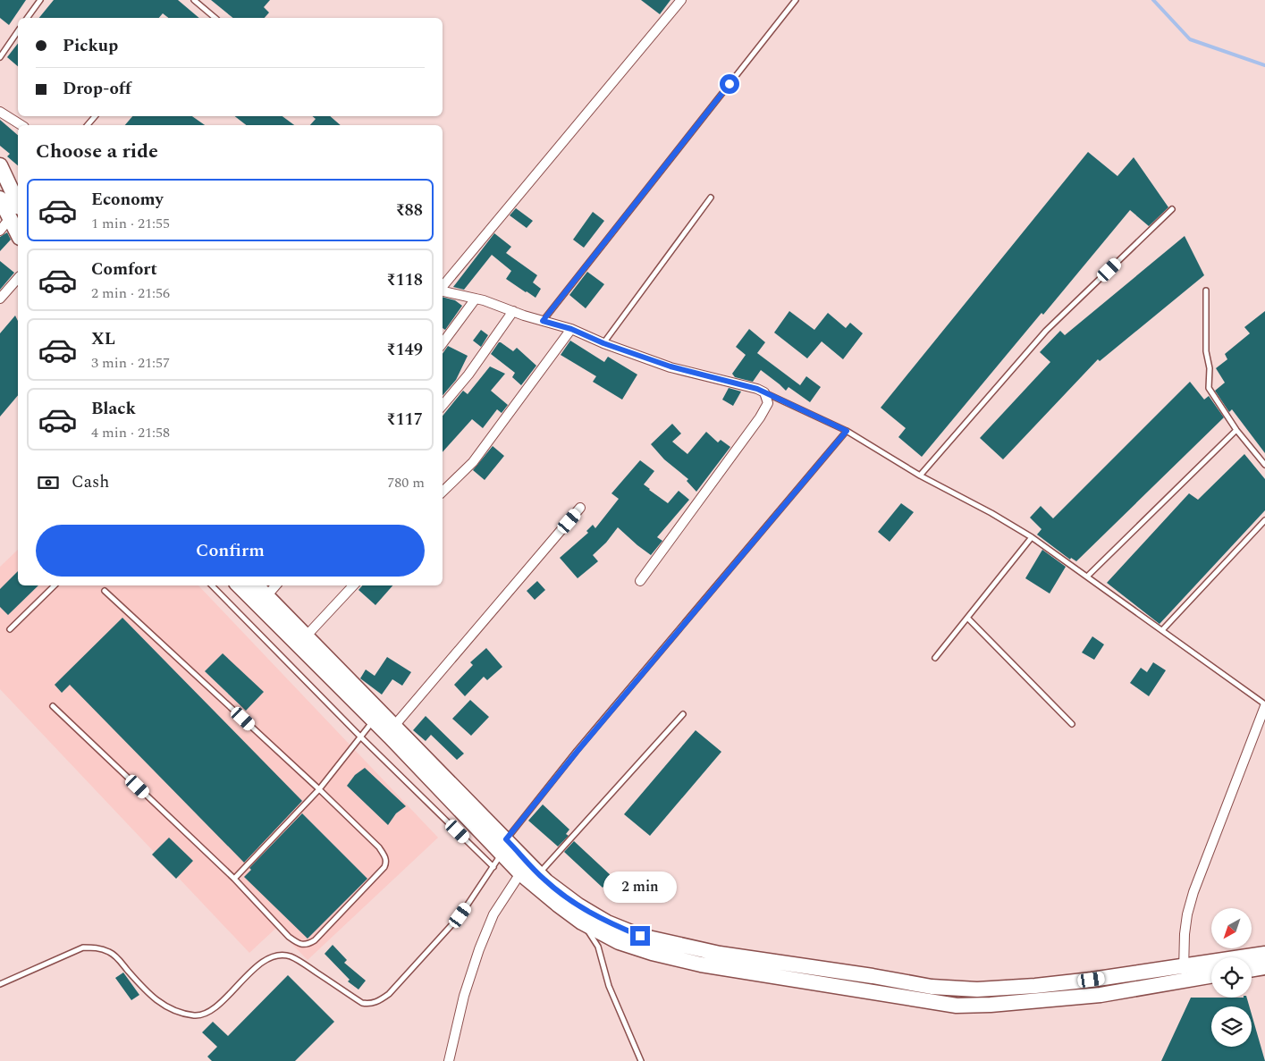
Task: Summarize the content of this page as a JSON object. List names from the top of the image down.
{
  "north": "bottom left",
  "page": {
    "banner": ["Pickup", "Drop-off"],
    "heading": "Choose a ride",
    "list": [
      {
        "name": "Economy",
        "note": "1 min · 21:55",
        "value": "₹88"
      },
      {
        "name": "Comfort",
        "note": "2 min · 21:56",
        "value": "₹118"
      },
      {
        "name": "XL",
        "note": "3 min · 21:57",
        "value": "₹149"
      },
      {
        "name": "Black",
        "note": "4 min · 21:58",
        "value": "₹117"
      }
    ],
    "pay": ["Cash", "780 m"],
    "buttons": "Confirm",
    "bubble": "2 min"
  }
}
